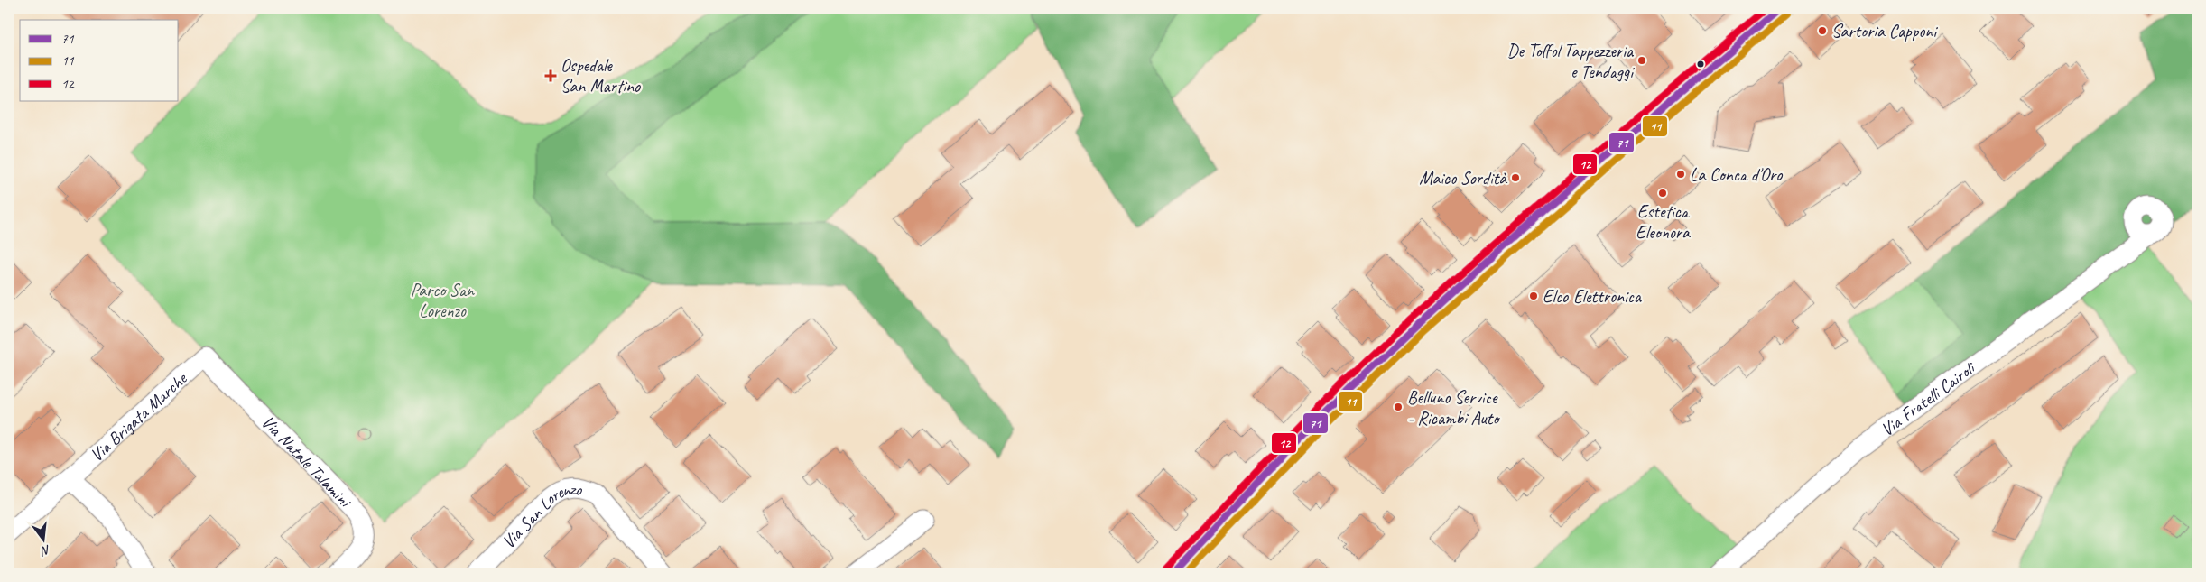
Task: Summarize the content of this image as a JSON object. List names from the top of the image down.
{
  "streets": {
    "street": [
      "Via Fratelli Cairoli",
      "Via Brigata Marche",
      "Via Natale Talamini",
      "Via San Lorenzo"
    ]
  },
  "crossings": [
    ["Via Brigata Marche", "Via Natale Talamini"]
  ],
  "parks": ["Parco San Lorenzo"],
  "places": {
    "other": [
      "Sartoria Capponi",
      "De Toffol Tappezzeria e Tendaggi",
      "La Conca d'Oro",
      "Maico Sordità",
      "Estetica Eleonora",
      "Elco Elettronica",
      "Belluno Service - Ricambi Auto"
    ],
    "health": ["Ospedale San Martino"]
  },
  "lines": ["transit line 71", "transit line 12", "transit line 11"],
  "legend": ["71", "11", "12"],
  "north": "bottom"
}
